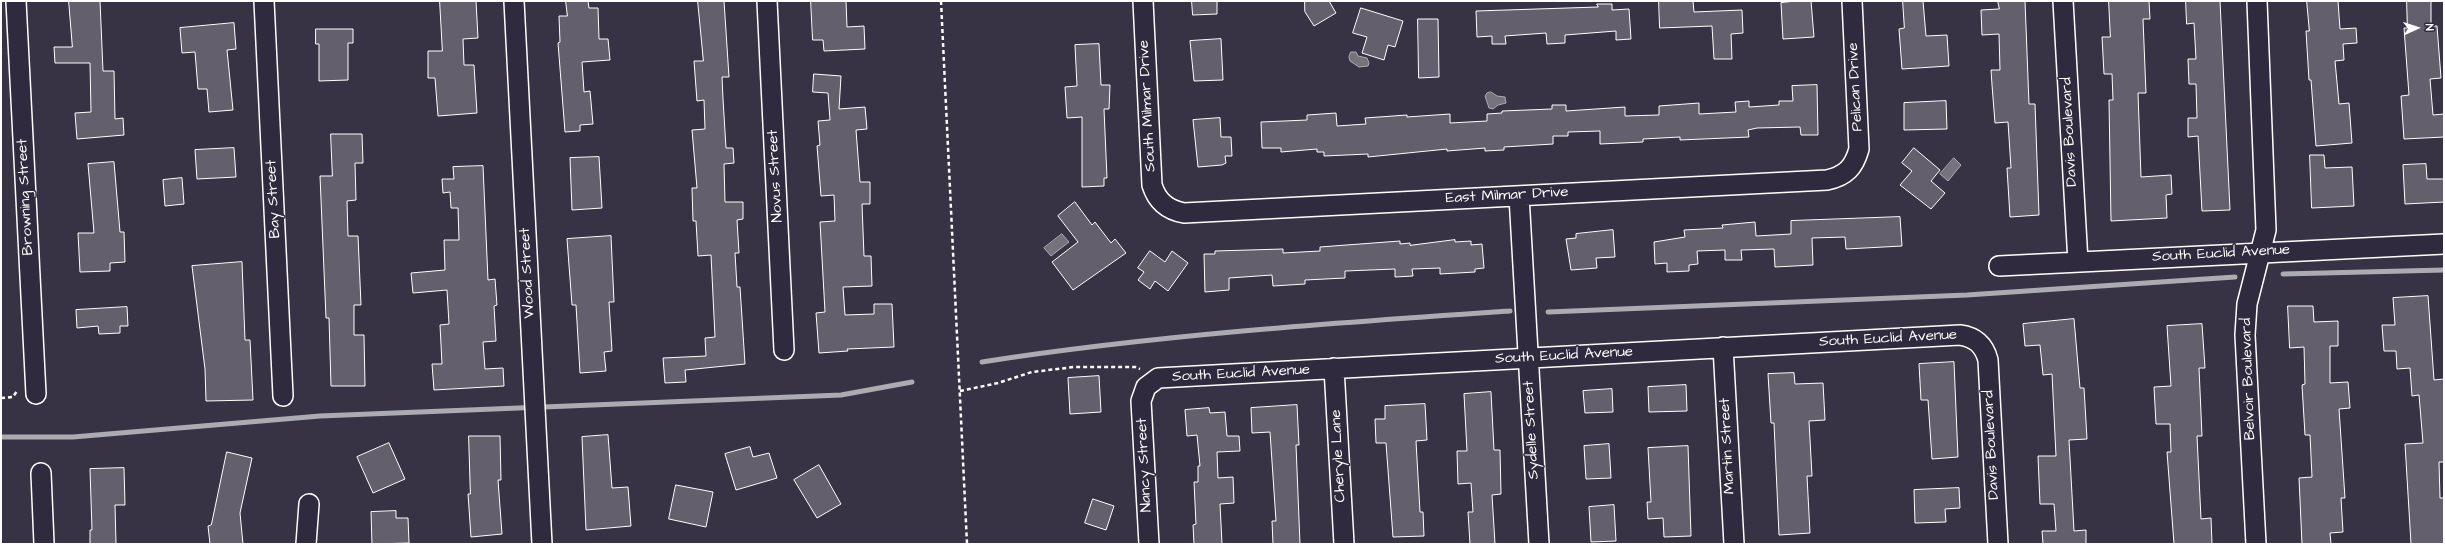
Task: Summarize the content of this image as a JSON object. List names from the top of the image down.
{
  "streets": {
    "street": [
      "Pelican Drive",
      "South Milmar Drive",
      "Davis Boulevard",
      "Novus Street",
      "East Milmar Drive",
      "Browning Street",
      "Bay Street",
      "South Euclid Avenue",
      "Wood Street",
      "Belvoir Boulevard",
      "Sydelle Street",
      "Martin Street",
      "Cheryle Lane",
      "Nancy Street"
    ]
  },
  "crossings": [
    ["Pelican Drive", "East Milmar Drive"],
    ["South Milmar Drive", "East Milmar Drive"],
    ["Davis Boulevard", "South Euclid Avenue"],
    ["East Milmar Drive", "Sydelle Street"],
    ["South Euclid Avenue", "Belvoir Boulevard"],
    ["South Euclid Avenue", "Sydelle Street"],
    ["South Euclid Avenue", "Martin Street"],
    ["South Euclid Avenue", "Cheryle Lane"],
    ["South Euclid Avenue", "Nancy Street"]
  ],
  "north": "right"
}
